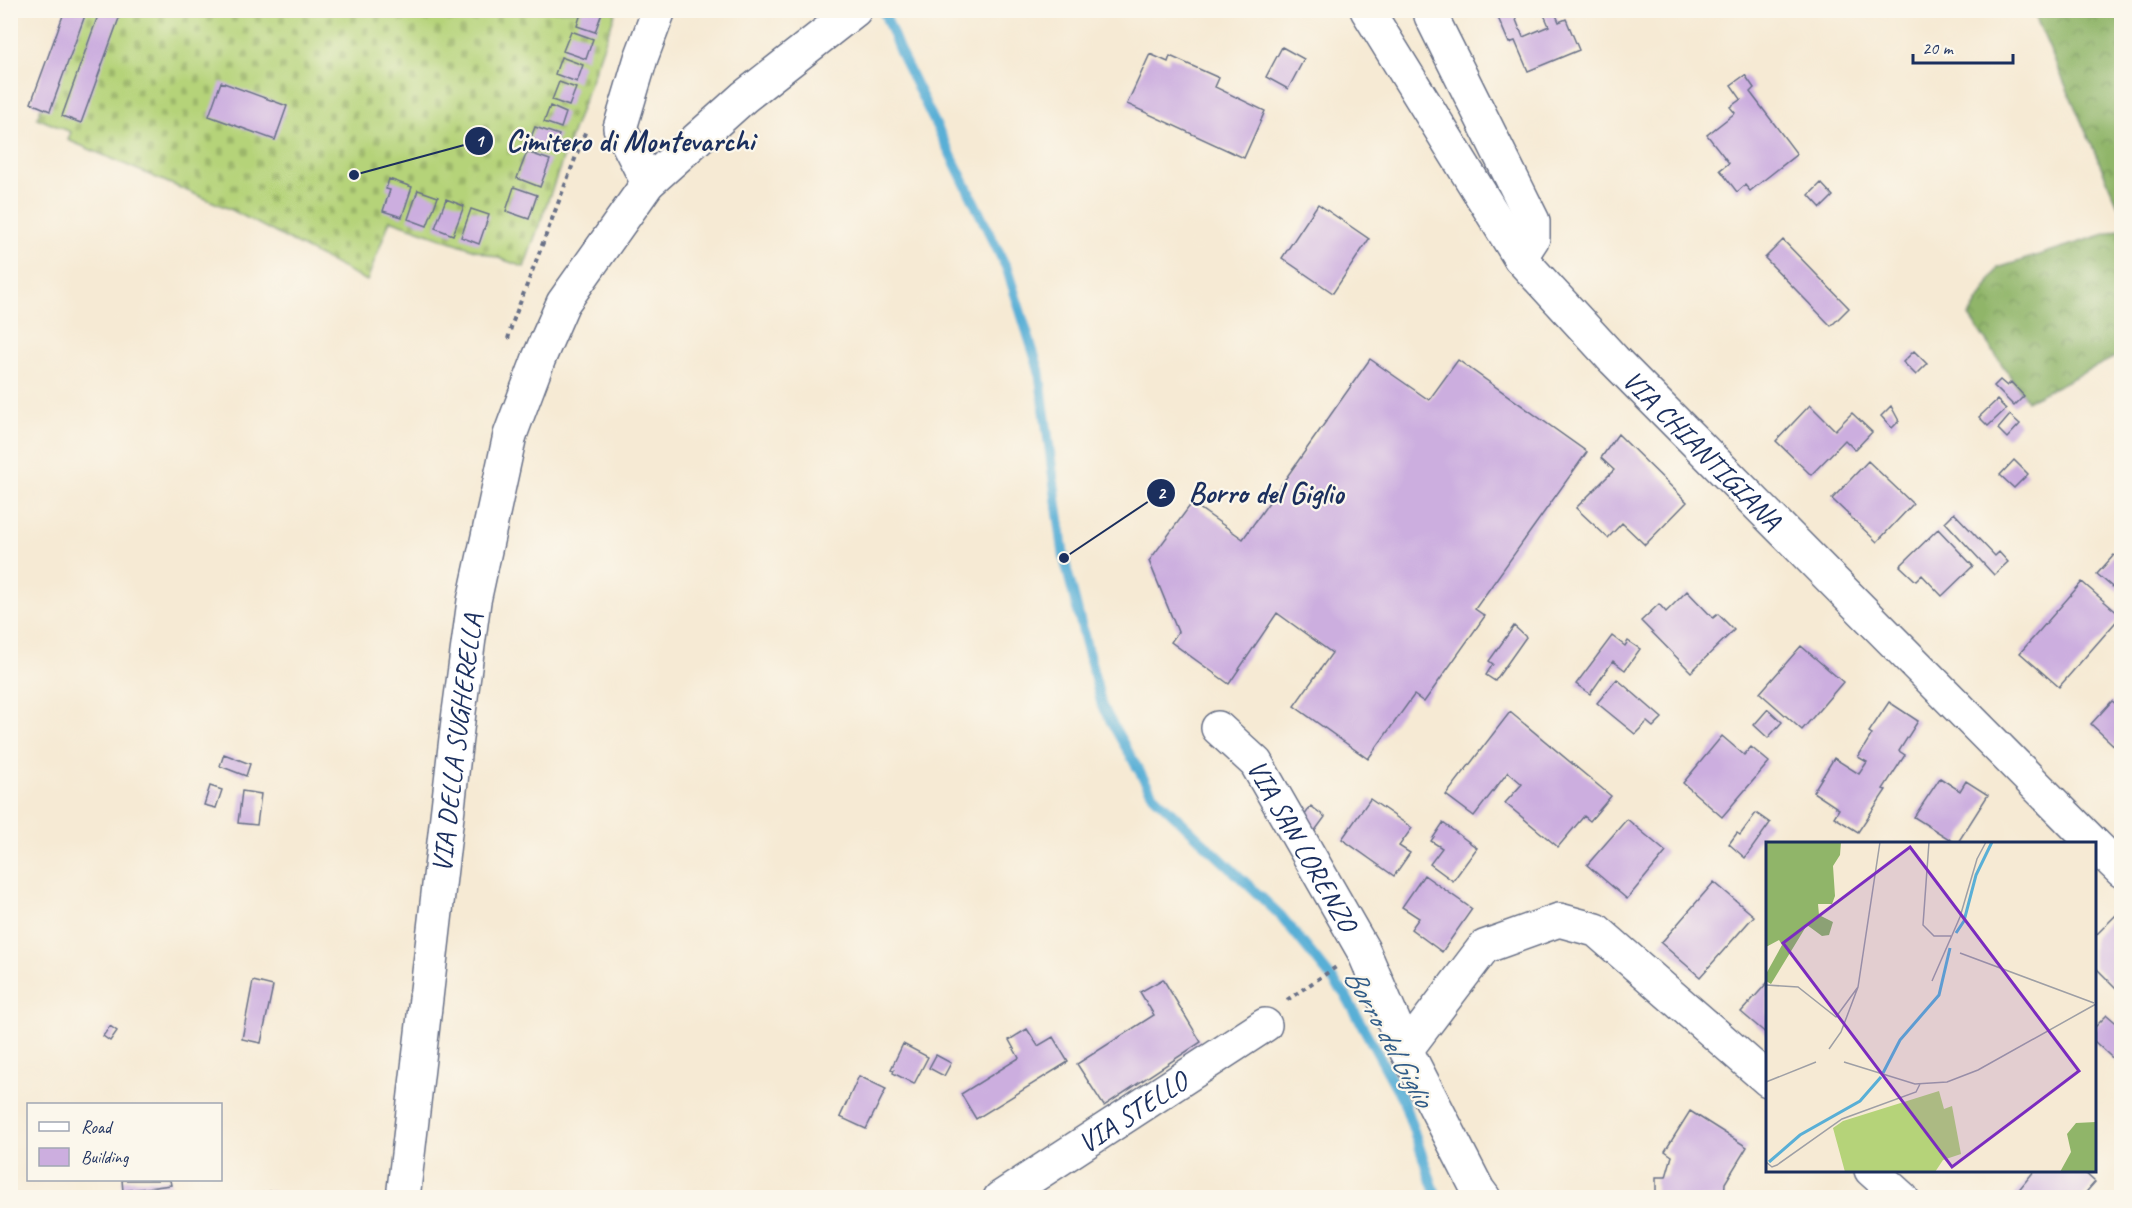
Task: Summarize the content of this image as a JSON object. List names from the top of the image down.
{
  "streets": {
    "street": [
      "VIA CHIANTIGIANA",
      "VIA DELLA SUGHERELLA",
      "VIA SAN LORENZO",
      "VIA STELLO"
    ]
  },
  "water": ["Borro del Giglio"],
  "places": ["Cimitero di Montevarchi", "Borro del Giglio"],
  "legend": ["Road", "Building"],
  "scale_bar": "20 m"
}
